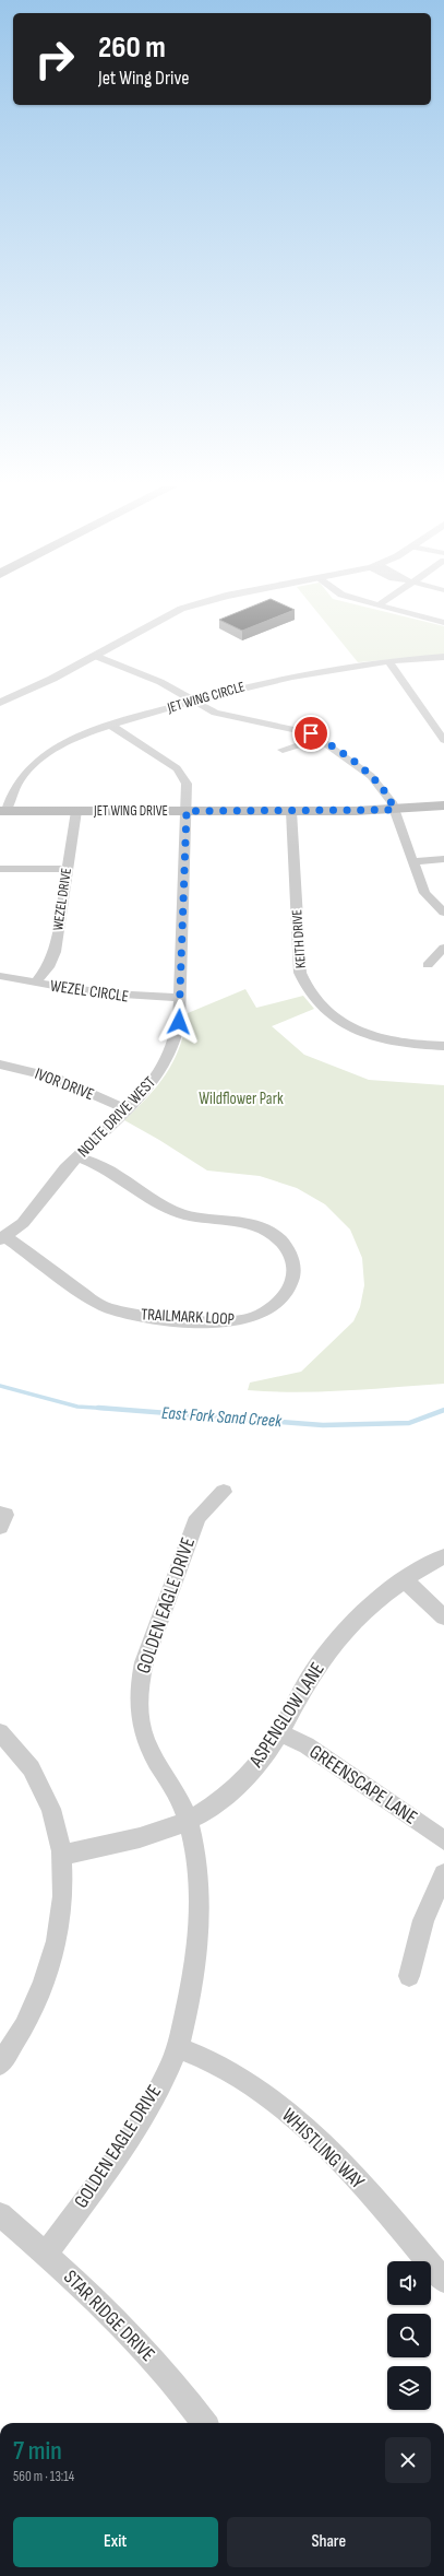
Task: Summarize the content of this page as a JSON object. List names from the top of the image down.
{
  "streets": {
    "main road": ["JET WING DRIVE"],
    "street": [
      "JET WING CIRCLE",
      "WEZEL DRIVE",
      "KEITH DRIVE",
      "WEZEL CIRCLE",
      "IVOR DRIVE",
      "NOLTE DRIVE WEST",
      "TRAILMARK LOOP",
      "GOLDEN EAGLE DRIVE",
      "ASPENGLOW LANE",
      "GREENSCAPE LANE",
      "WHISTLING WAY",
      "STAR RIDGE DRIVE"
    ]
  },
  "crossings": [
    ["JET WING CIRCLE", "JET WING DRIVE"],
    ["JET WING CIRCLE", "NOLTE DRIVE WEST"],
    ["JET WING DRIVE", "WEZEL DRIVE"],
    ["JET WING DRIVE", "KEITH DRIVE"],
    ["JET WING DRIVE", "NOLTE DRIVE WEST"],
    ["WEZEL DRIVE", "WEZEL CIRCLE"],
    ["WEZEL CIRCLE", "NOLTE DRIVE WEST"],
    ["IVOR DRIVE", "NOLTE DRIVE WEST"],
    ["NOLTE DRIVE WEST", "TRAILMARK LOOP"],
    ["GOLDEN EAGLE DRIVE", "ASPENGLOW LANE"],
    ["GOLDEN EAGLE DRIVE", "WHISTLING WAY"],
    ["GOLDEN EAGLE DRIVE", "STAR RIDGE DRIVE"],
    ["ASPENGLOW LANE", "GREENSCAPE LANE"]
  ],
  "water": ["East Fork Sand Creek"],
  "parks": ["Wildflower Park"],
  "page": {
    "turn": ["260 m", "Jet Wing Drive"],
    "heading": ["7 min", "560 m · 13:14"],
    "buttons": ["Exit", "Share"]
  }
}
